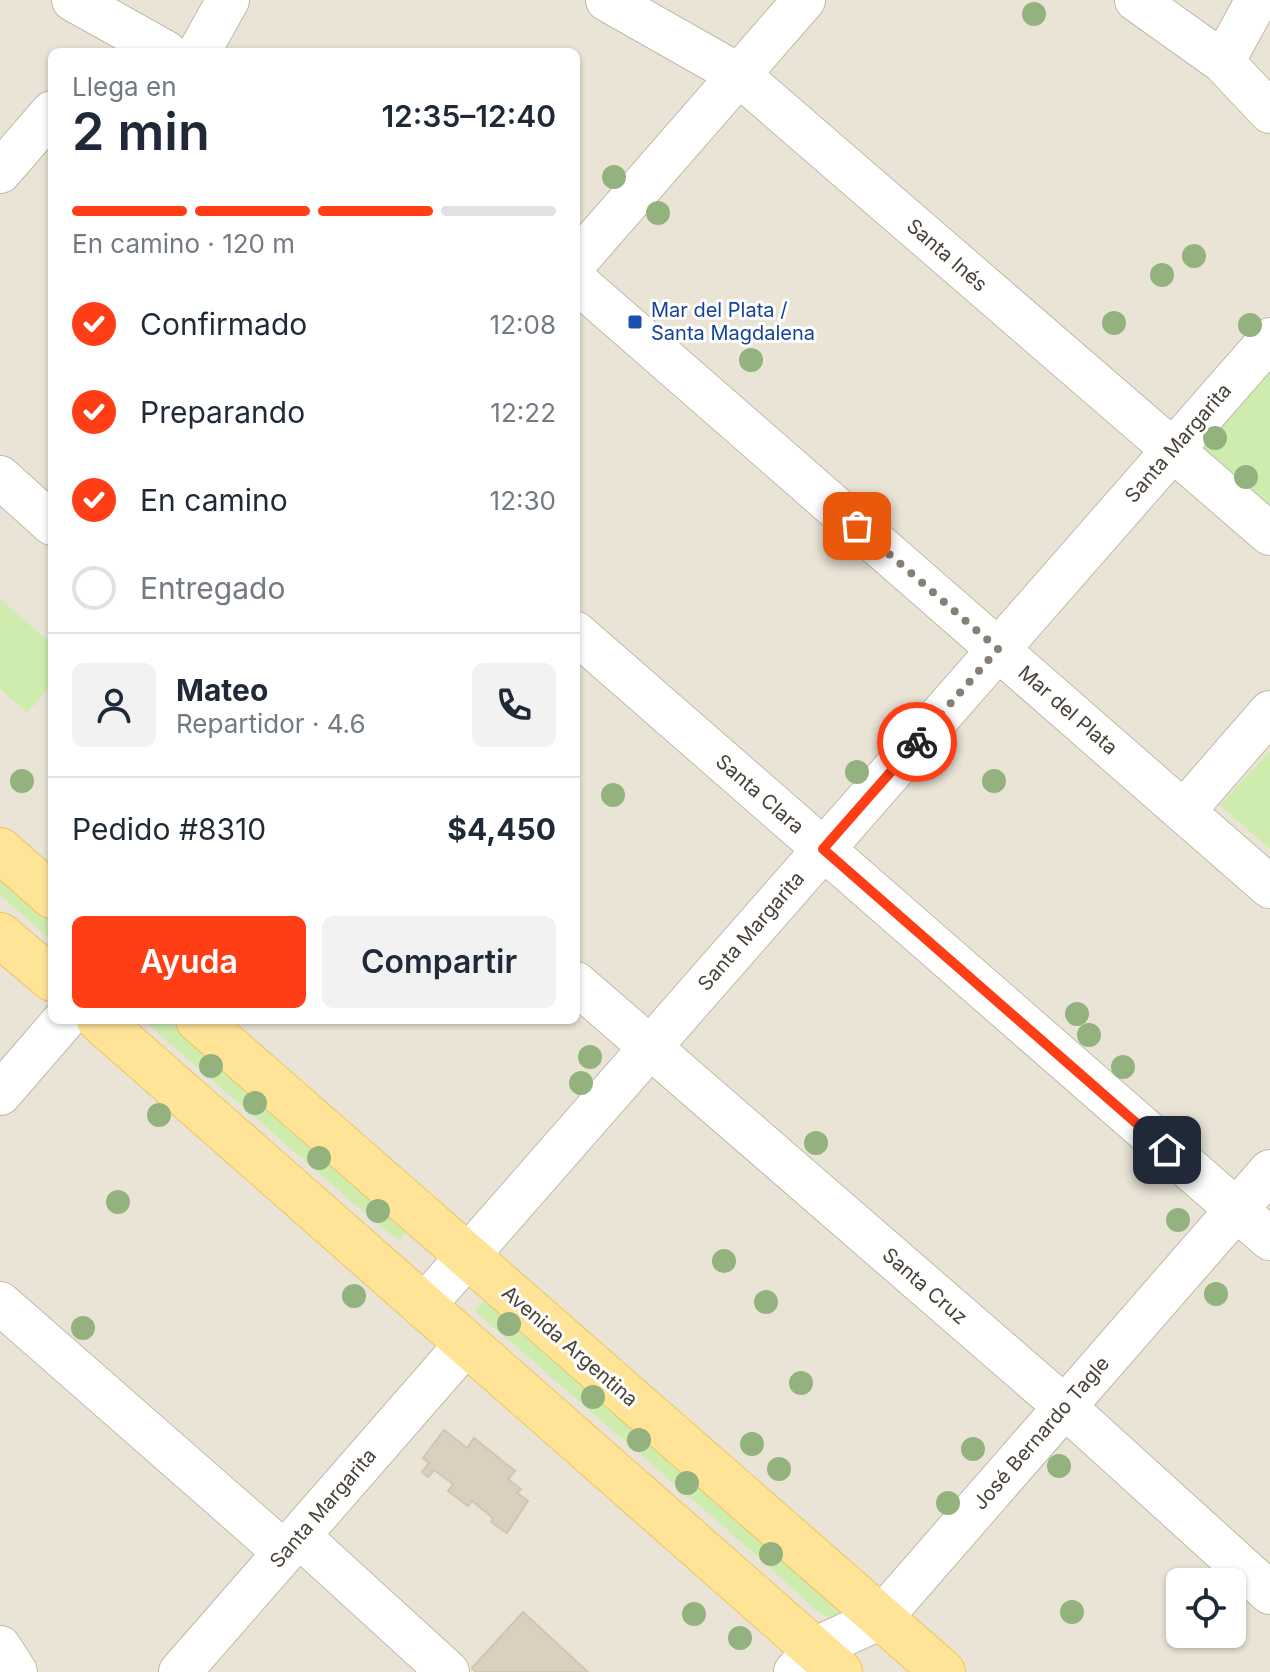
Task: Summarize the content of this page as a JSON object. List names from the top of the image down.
{
  "streets": {
    "main road": ["Avenida Argentina"],
    "street": [
      "Santa Inés",
      "Santa Margarita",
      "Mar del Plata",
      "Santa Clara",
      "Santa Cruz",
      "José Bernardo Tagle"
    ]
  },
  "crossings": [
    ["Santa Inés", "Santa Margarita"],
    ["Santa Margarita", "Mar del Plata"],
    ["Santa Margarita", "Santa Clara"],
    ["Santa Margarita", "Santa Cruz"],
    ["Santa Margarita", "Avenida Argentina"],
    ["Santa Clara", "José Bernardo Tagle"],
    ["Santa Cruz", "José Bernardo Tagle"],
    ["Avenida Argentina", "José Bernardo Tagle"]
  ],
  "places": {
    "transit": ["Mar del Plata / Santa Magdalena"]
  },
  "page": {
    "heading": ["2 min", "Llega en", "12:35–12:40"],
    "panel": [
      "Mateo",
      "Repartidor · 4.6",
      "Pedido #8310",
      "$4,450"
    ],
    "bar": "En camino · 120 m",
    "list": [
      ["Confirmado", "12:08"],
      ["Preparando", "12:22"],
      ["En camino", "12:30"],
      "Entregado"
    ],
    "buttons": ["Ayuda", "Compartir"]
  }
}
